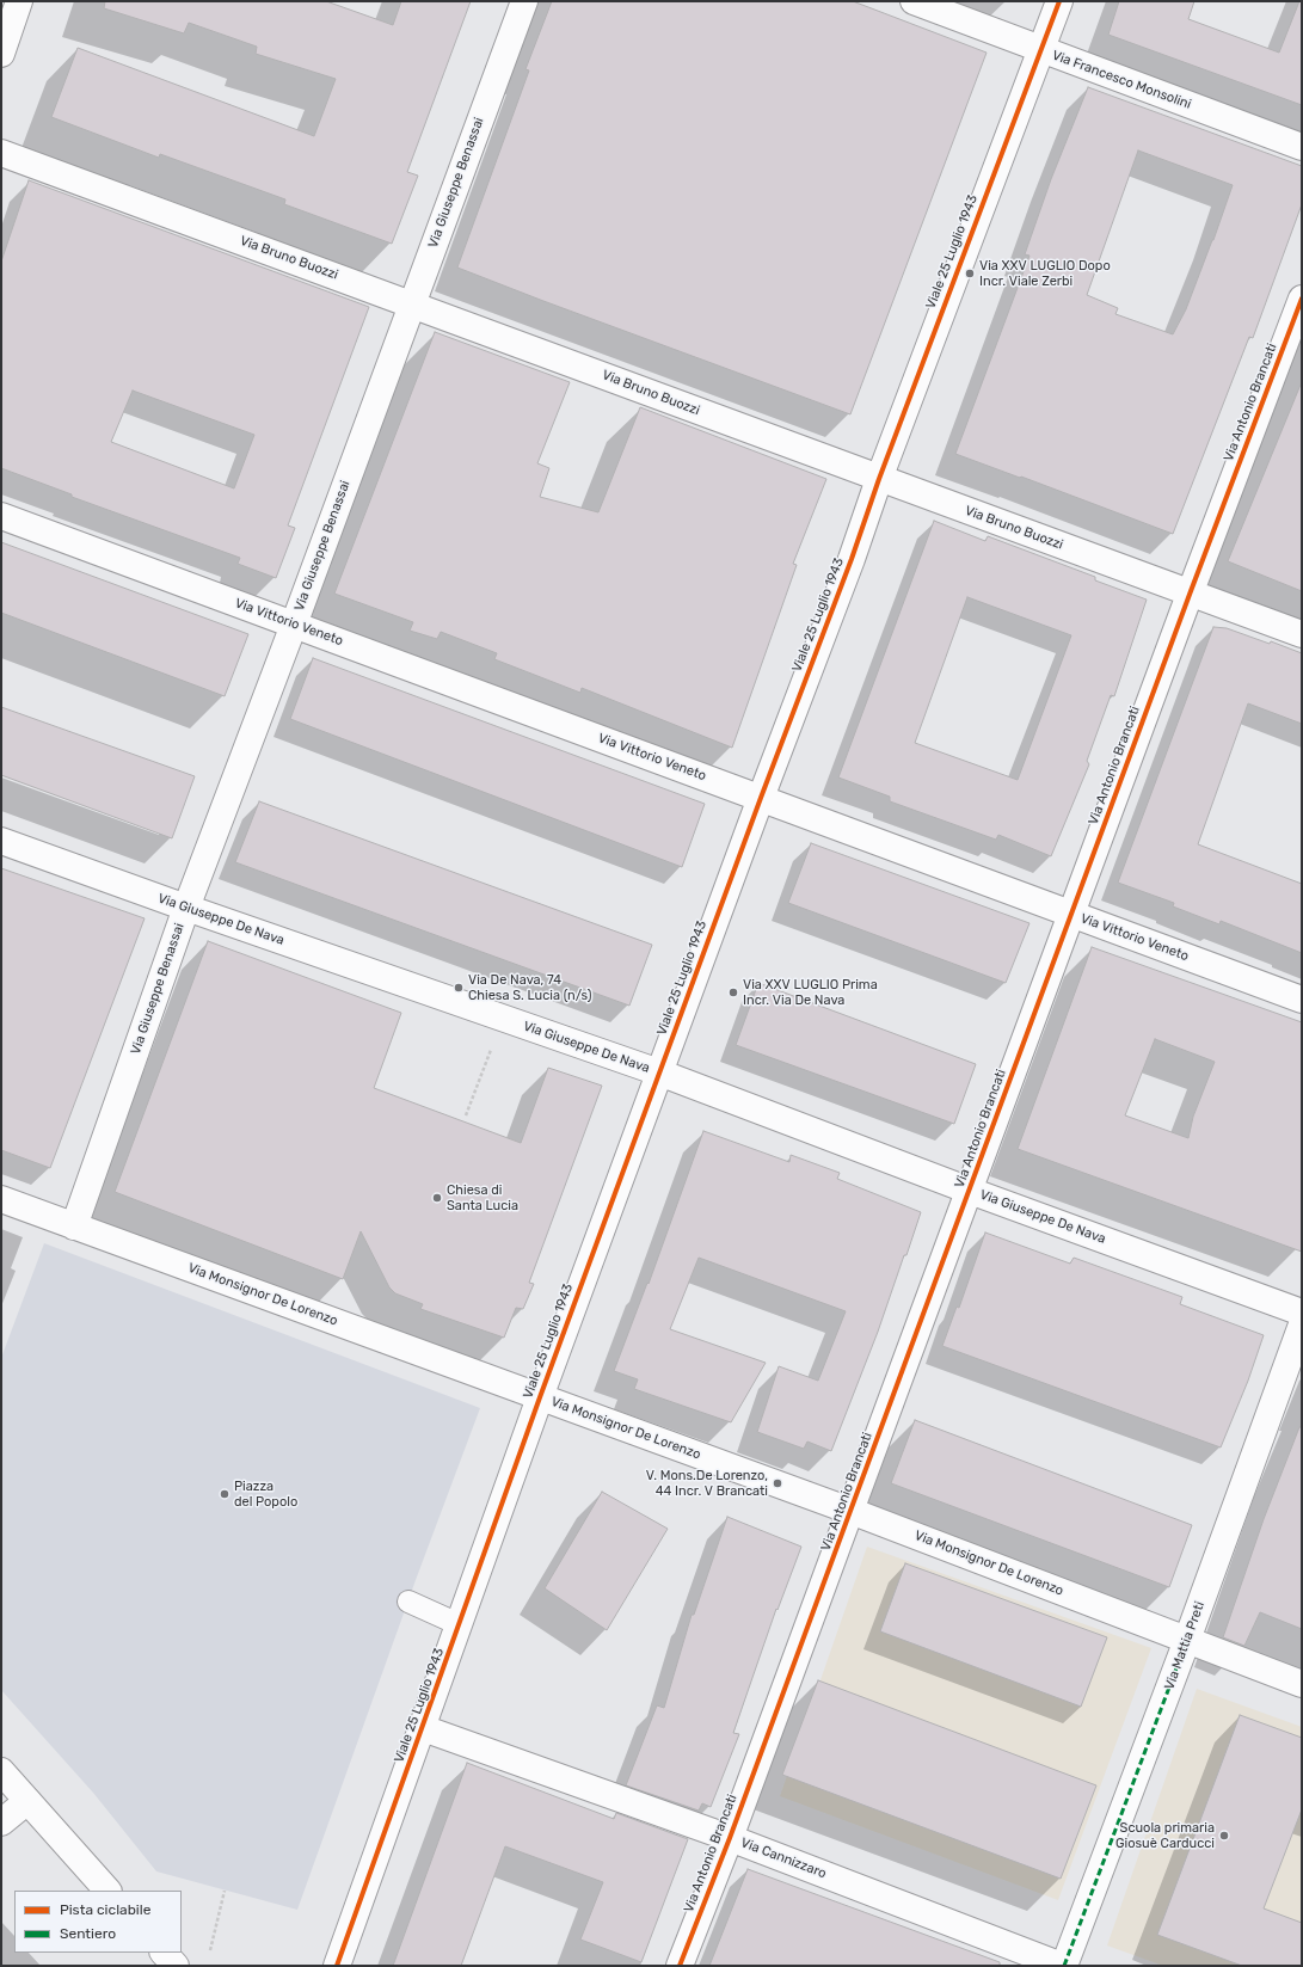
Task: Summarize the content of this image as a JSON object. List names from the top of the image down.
{
  "streets": {
    "street": [
      "Via Francesco Monsolini",
      "Via Giuseppe Benassai",
      "Viale 25 Luglio 1943",
      "Via Bruno Buozzi",
      "Via Antonio Brancati",
      "Via Vittorio Veneto",
      "Via Giuseppe De Nava",
      "Via Monsignor De Lorenzo",
      "Via Mattia Preti",
      "Via Cannizzaro"
    ]
  },
  "crossings": [
    ["Via Francesco Monsolini", "Viale 25 Luglio 1943"],
    ["Via Giuseppe Benassai", "Via Bruno Buozzi"],
    ["Via Giuseppe Benassai", "Via Vittorio Veneto"],
    ["Via Giuseppe Benassai", "Via Giuseppe De Nava"],
    ["Via Giuseppe Benassai", "Via Monsignor De Lorenzo"],
    ["Viale 25 Luglio 1943", "Via Bruno Buozzi"],
    ["Viale 25 Luglio 1943", "Via Vittorio Veneto"],
    ["Viale 25 Luglio 1943", "Via Giuseppe De Nava"],
    ["Viale 25 Luglio 1943", "Via Monsignor De Lorenzo"],
    ["Viale 25 Luglio 1943", "Via Cannizzaro"],
    ["Via Bruno Buozzi", "Via Antonio Brancati"],
    ["Via Antonio Brancati", "Via Vittorio Veneto"],
    ["Via Antonio Brancati", "Via Giuseppe De Nava"],
    ["Via Antonio Brancati", "Via Monsignor De Lorenzo"],
    ["Via Antonio Brancati", "Via Cannizzaro"],
    ["Via Monsignor De Lorenzo", "Via Mattia Preti"],
    ["Via Mattia Preti", "Via Cannizzaro"]
  ],
  "places": [
    "Via XXV LUGLIO Dopo Incr. Viale Zerbi",
    "Via De Nava, 74 Chiesa S. Lucia (n/s)",
    "Via XXV LUGLIO Prima Incr. Via De Nava",
    "Chiesa di Santa Lucia",
    "V. Mons.De Lorenzo, 44 Incr. V Brancati",
    "Piazza del Popolo",
    "Scuola primaria Giosuè Carducci"
  ],
  "legend": ["Pista ciclabile", "Sentiero"]
}
